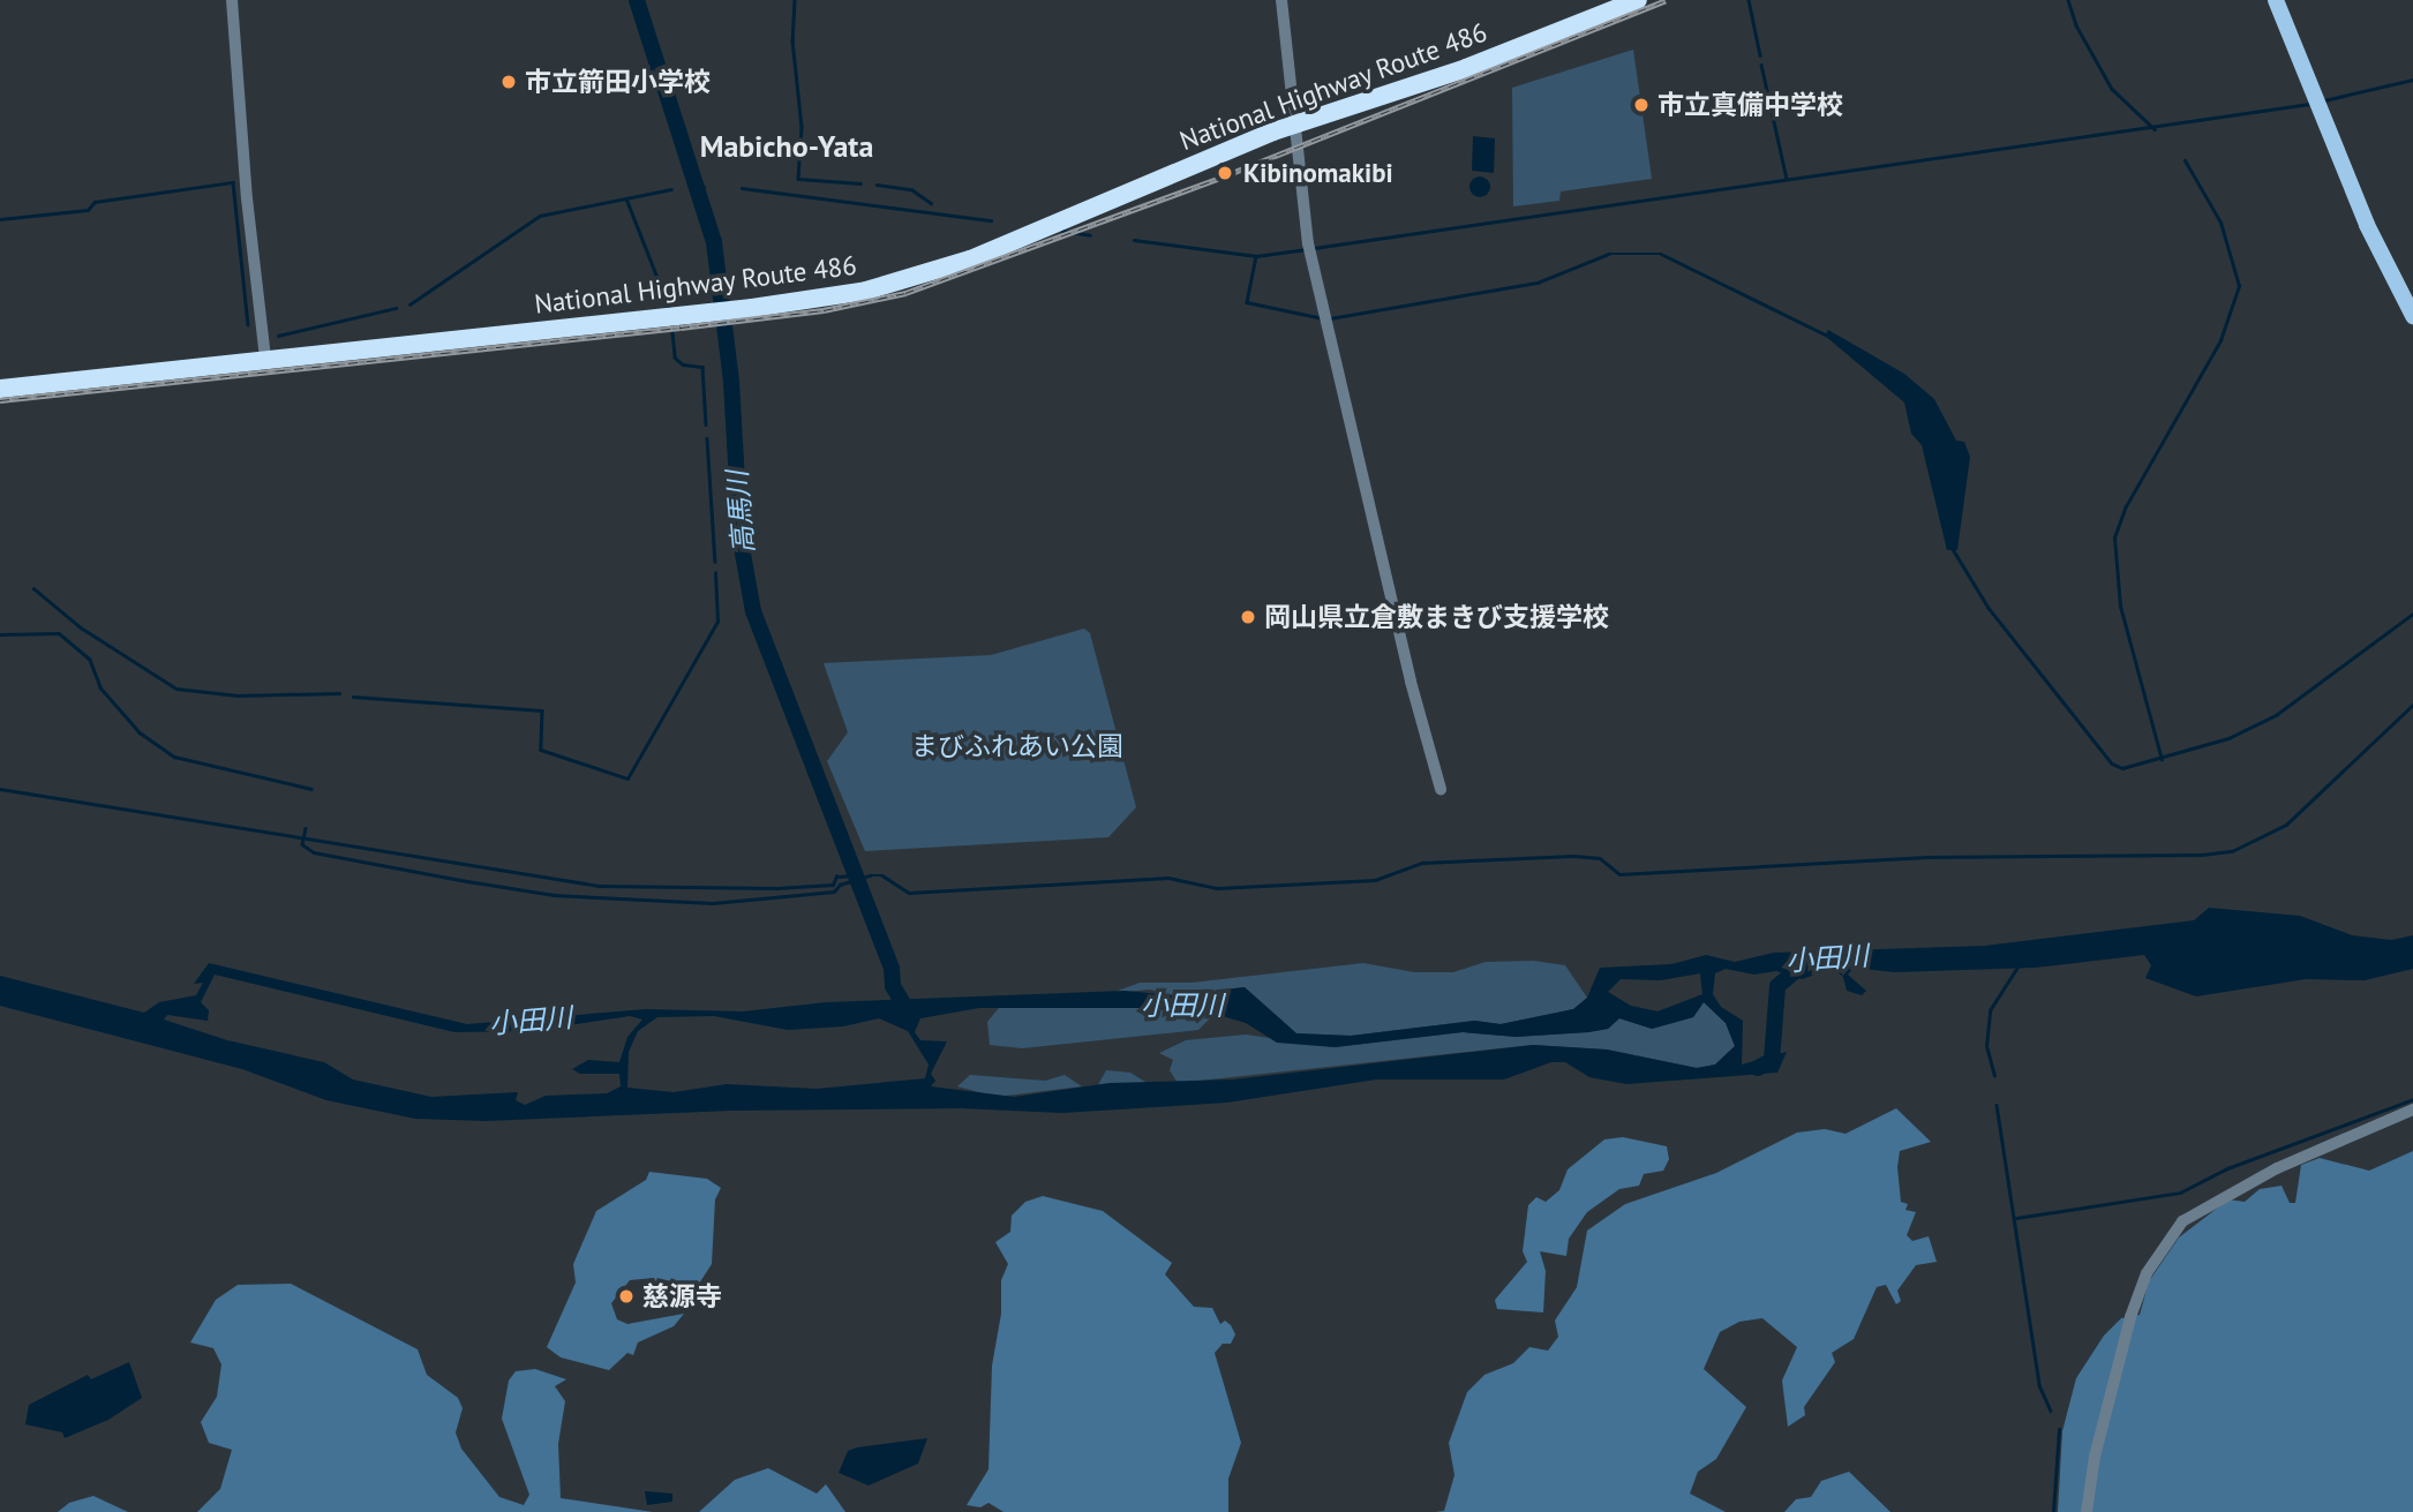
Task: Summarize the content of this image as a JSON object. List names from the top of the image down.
{
  "streets": {
    "highway": ["National Highway Route 486"]
  },
  "districts": ["Mabicho-Yata"],
  "water": ["高馬川", "小田川"],
  "parks": ["まびふれあい公園"],
  "places": [
    "市立箭田小学校",
    "市立真備中学校",
    "Kibinomakibi",
    "岡山県立倉敷まきび支援学校",
    "慈源寺"
  ]
}
